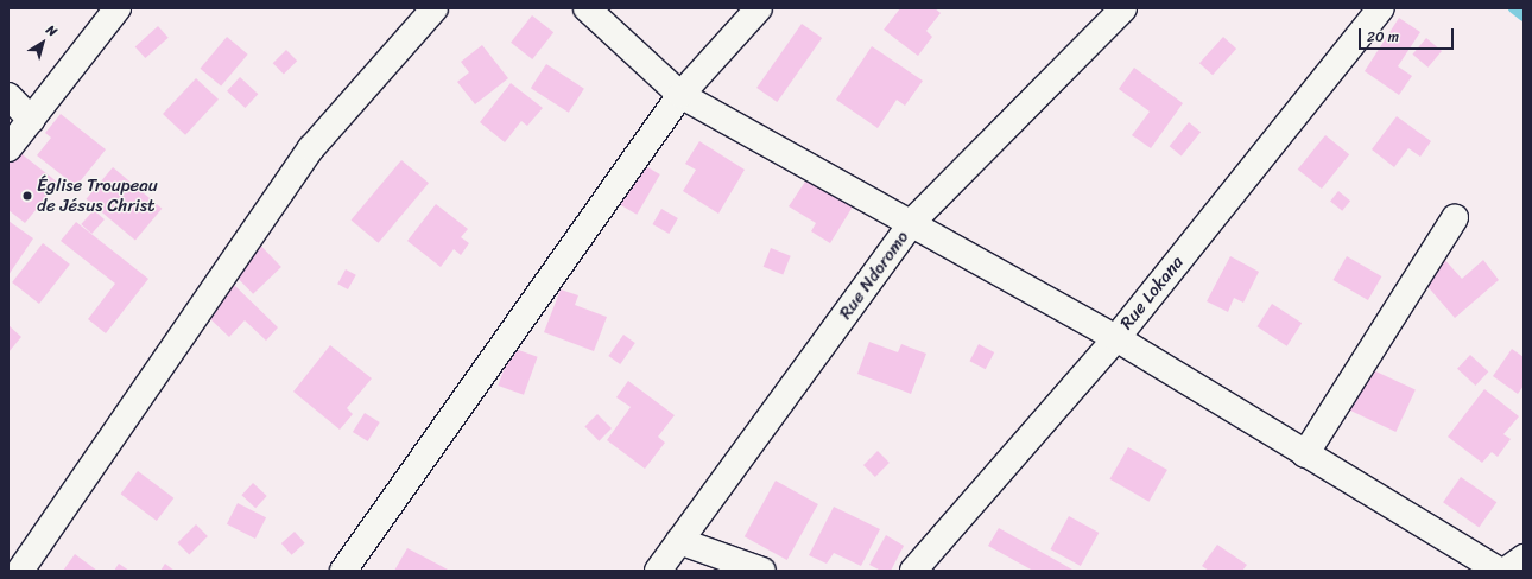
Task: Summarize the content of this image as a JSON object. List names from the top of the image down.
{
  "streets": {
    "street": ["Rue Ndoromo", "Rue Lokana"]
  },
  "places": ["Église Troupeau de Jésus Christ"],
  "scale_bar": "20 m",
  "north": "top right"
}
